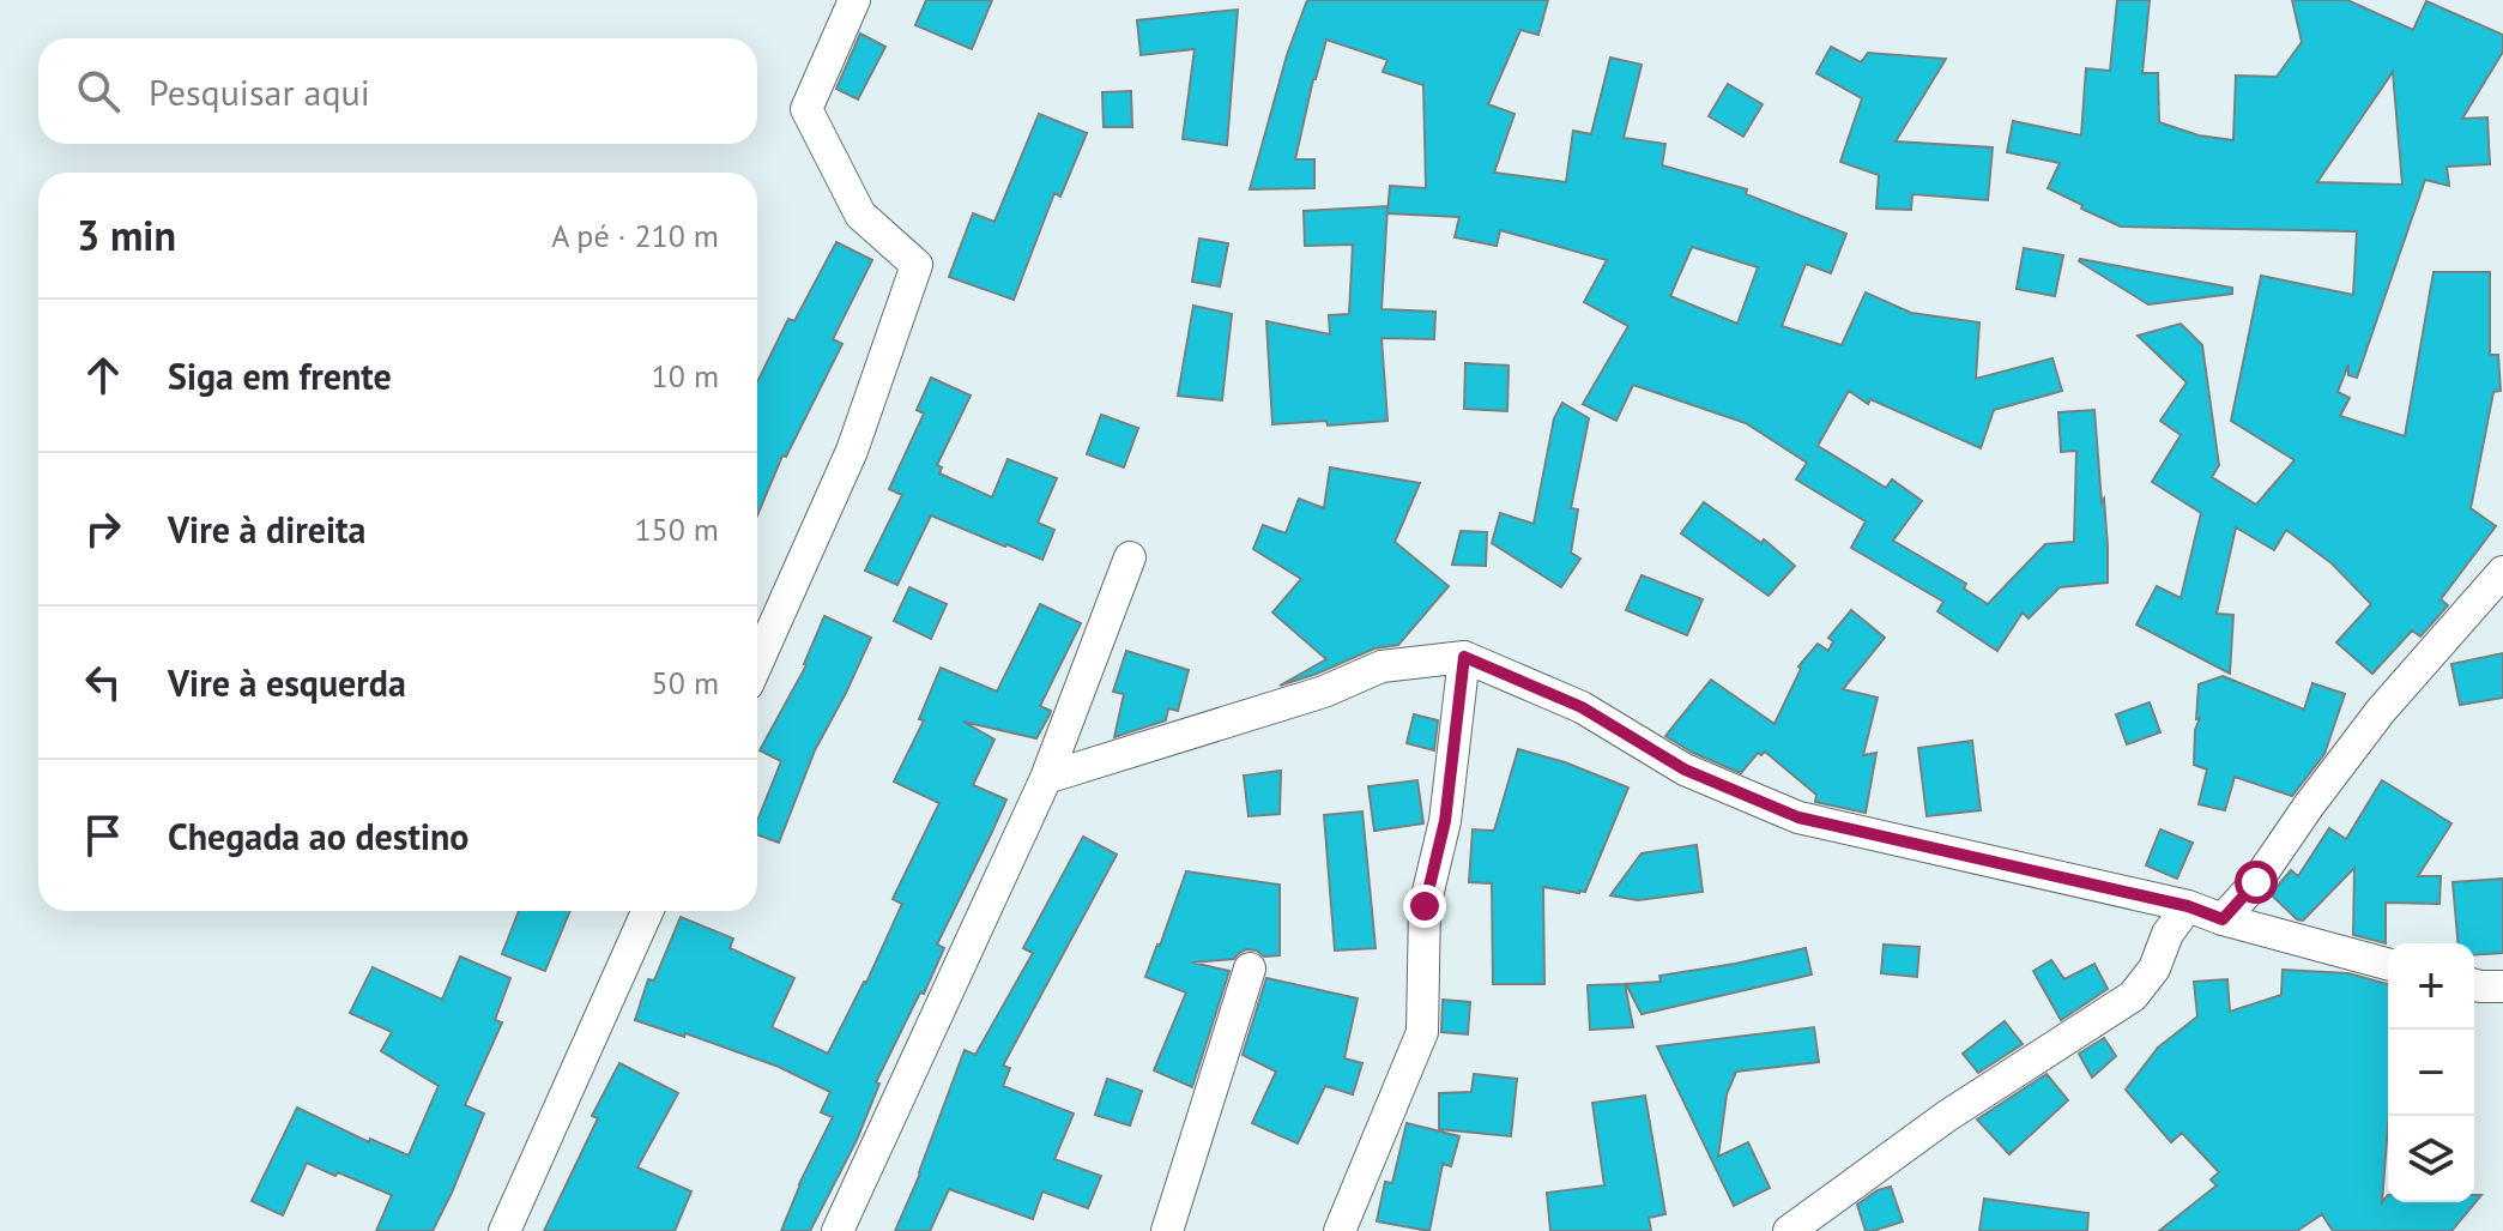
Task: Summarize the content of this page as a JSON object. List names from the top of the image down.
{
  "page": {
    "search": "Pesquisar aqui",
    "heading": ["3 min", "A pé · 210 m"],
    "list": [
      ["Siga em frente", "10 m"],
      ["Vire à direita", "150 m"],
      ["Vire à esquerda", "50 m"],
      "Chegada ao destino"
    ],
    "map_buttons": ["+", "−"]
  }
}
